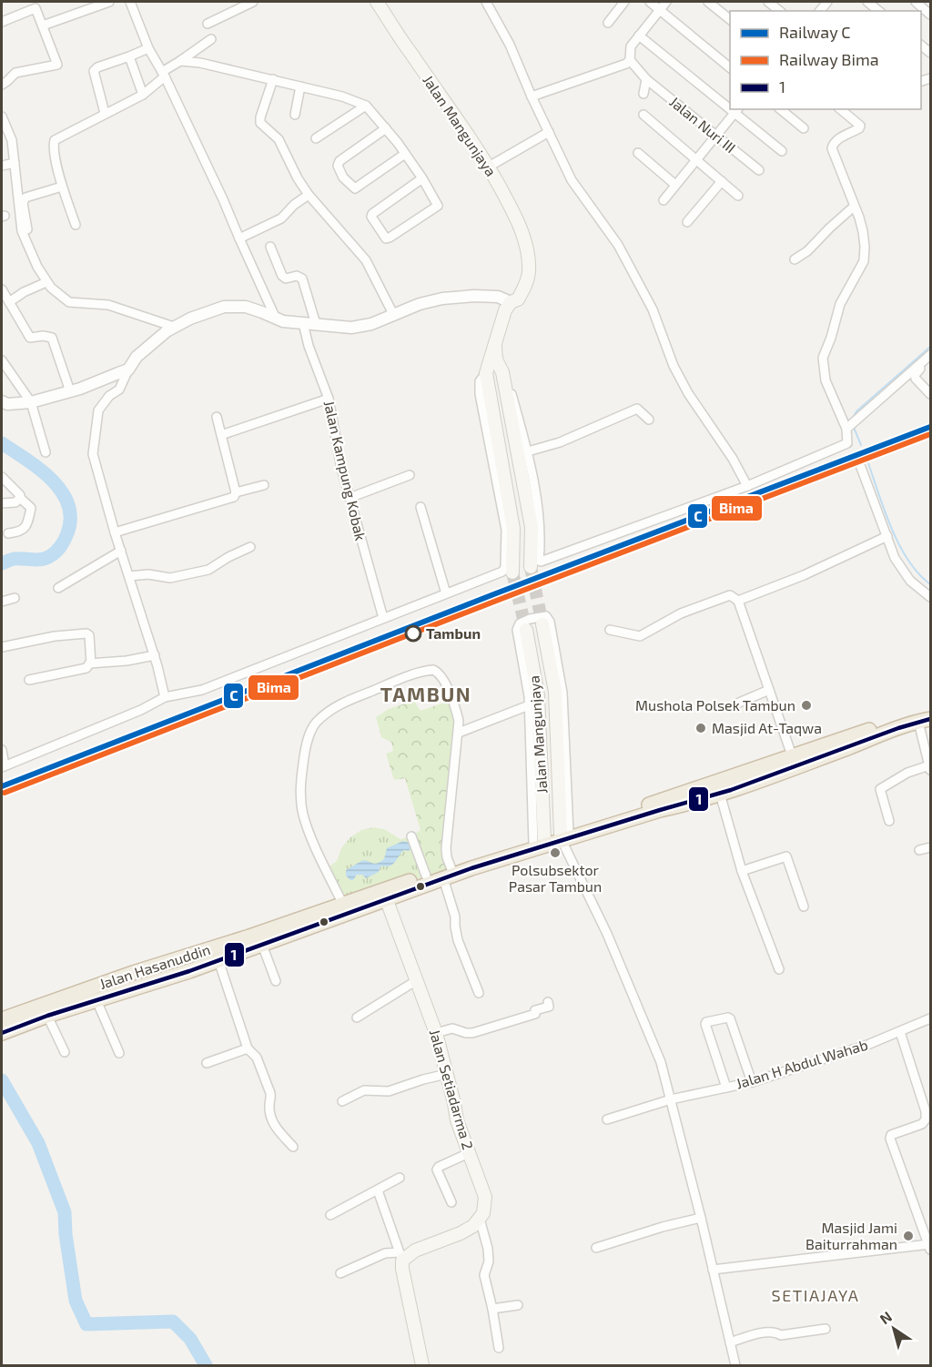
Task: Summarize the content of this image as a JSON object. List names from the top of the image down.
{
  "streets": {
    "highway": ["Jalan Hasanuddin"],
    "main road": ["Jalan Mangunjaya", "Jalan Setiadarma 2"],
    "street": ["Jalan Nuri III", "Jalan Kampung Kobak", "Jalan H Abdul Wahab"]
  },
  "crossings": [
    ["Jalan Mangunjaya", "Jalan Hasanuddin"],
    ["Jalan Hasanuddin", "Jalan Setiadarma 2"]
  ],
  "districts": ["TAMBUN", "SETIAJAYA"],
  "places": [
    "Tambun",
    "Mushola Polsek Tambun",
    "Masjid At-Taqwa",
    "Polsubsektor Pasar Tambun",
    "Masjid Jami Baiturrahman"
  ],
  "lines": ["rail line C", "rail line Bima", "transit line 1"],
  "legend": ["Railway C", "Railway Bima", "1"],
  "north": "top left"
}
